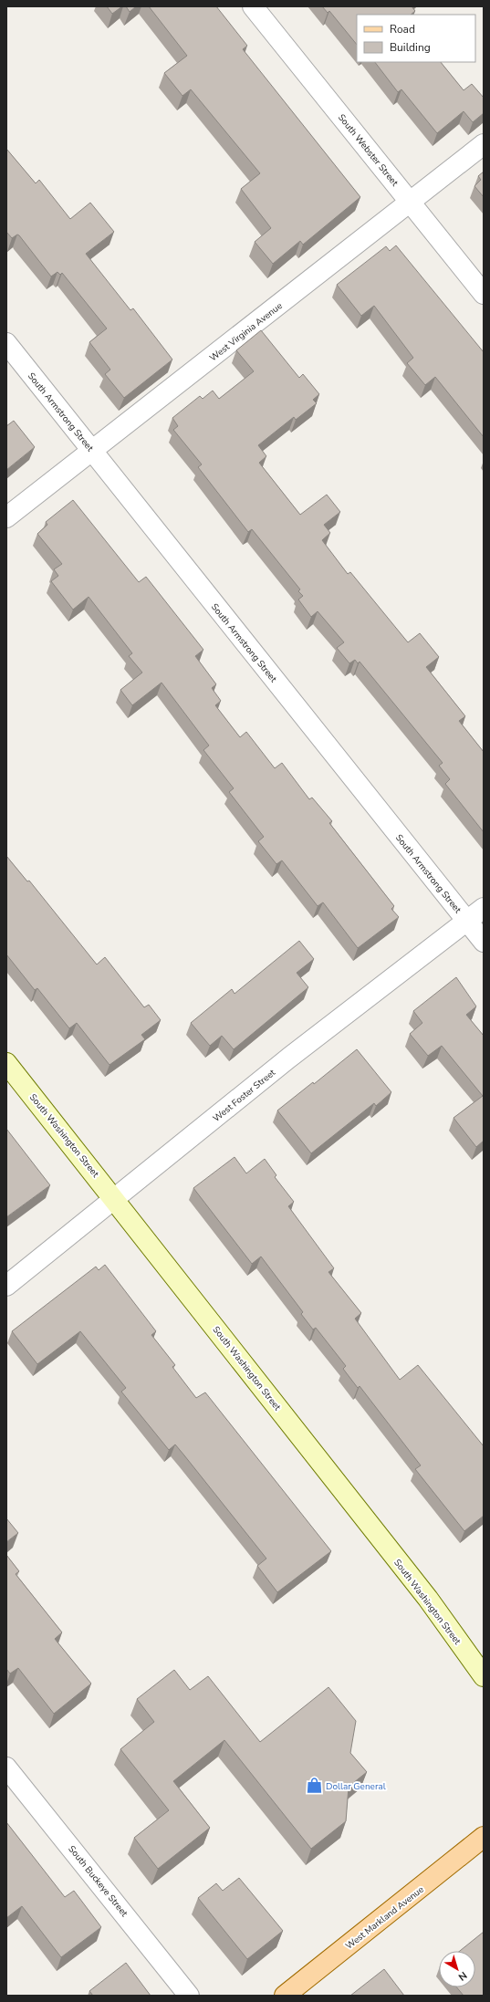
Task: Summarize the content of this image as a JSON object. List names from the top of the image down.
{
  "streets": {
    "main road": ["South Washington Street", "West Markland Avenue"],
    "street": [
      "South Webster Street",
      "West Virginia Avenue",
      "South Armstrong Street",
      "West Foster Street",
      "South Buckeye Street"
    ]
  },
  "crossings": [
    ["South Webster Street", "West Virginia Avenue"],
    ["West Virginia Avenue", "South Armstrong Street"],
    ["South Armstrong Street", "West Foster Street"],
    ["West Foster Street", "South Washington Street"]
  ],
  "places": {
    "shop": ["Dollar General"]
  },
  "legend": ["Road", "Building"],
  "north": "bottom right"
}
